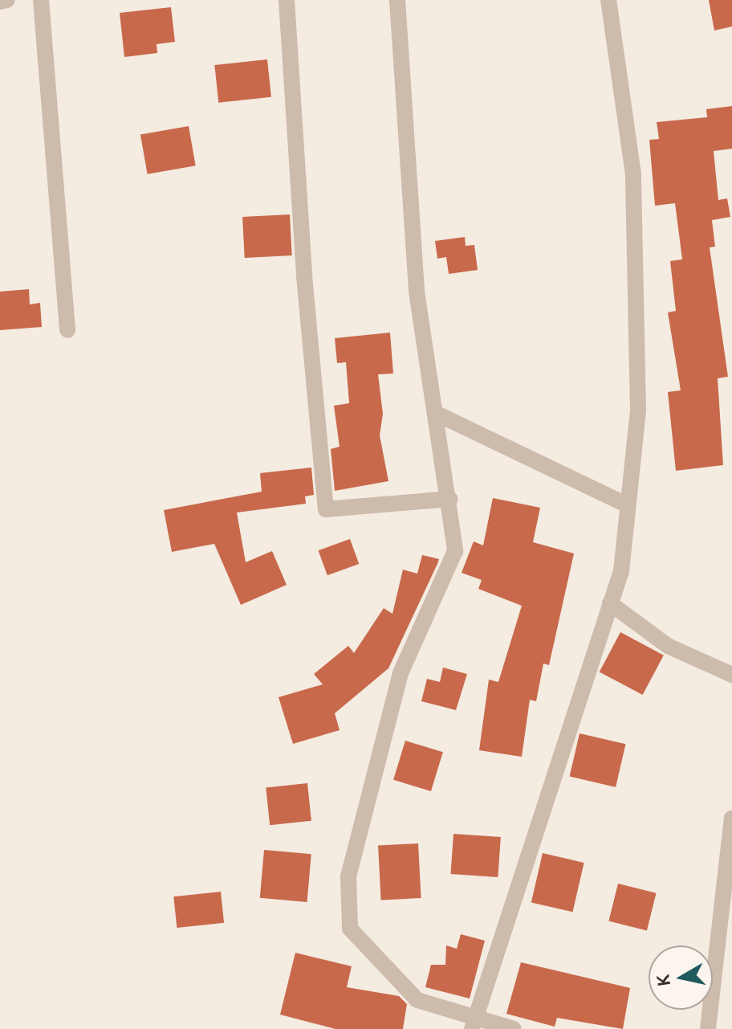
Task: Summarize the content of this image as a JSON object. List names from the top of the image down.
{
  "north": "left"
}
